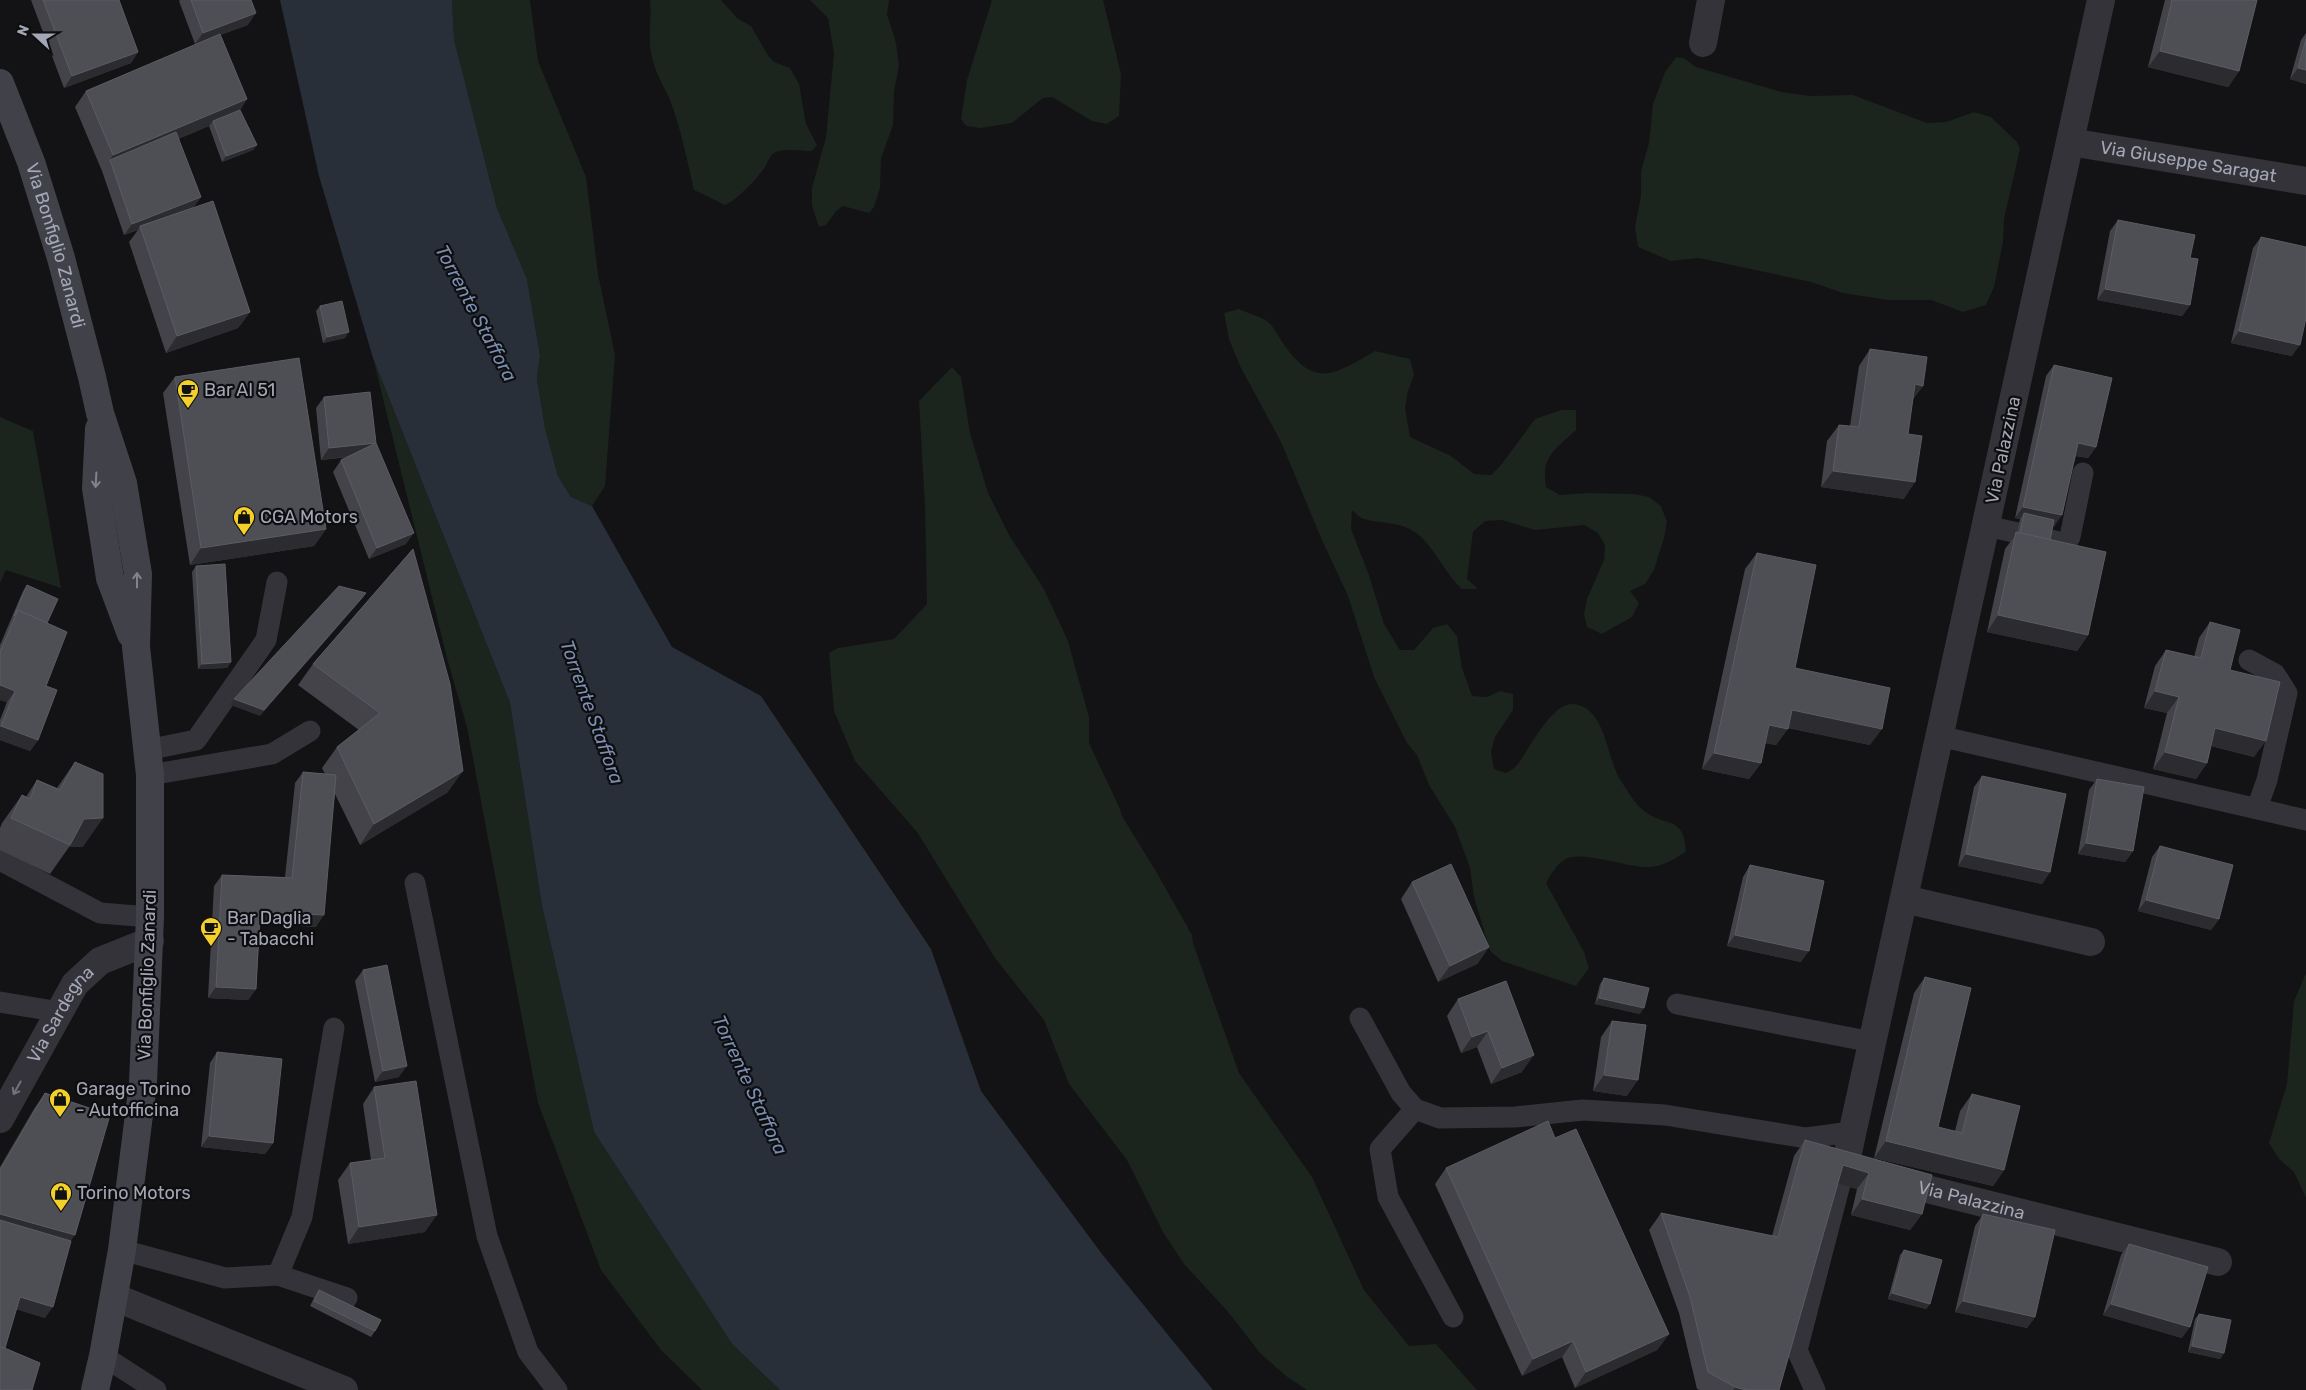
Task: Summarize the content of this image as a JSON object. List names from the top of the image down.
{
  "streets": {
    "main road": ["Via Bonfiglio Zanardi"],
    "street": ["Via Giuseppe Saragat", "Via Palazzina", "Via Sardegna"]
  },
  "crossings": [
    ["Via Giuseppe Saragat", "Via Palazzina"],
    ["Via Bonfiglio Zanardi", "Via Sardegna"]
  ],
  "one_way": ["Via Sardegna"],
  "water": ["Torrente Staffora"],
  "places": {
    "cafe": ["Bar Al 51", "Bar Daglia - Tabacchi"],
    "shop": ["CGA Motors", "Garage Torino - Autofficina", "Torino Motors"]
  },
  "north": "left"
}
